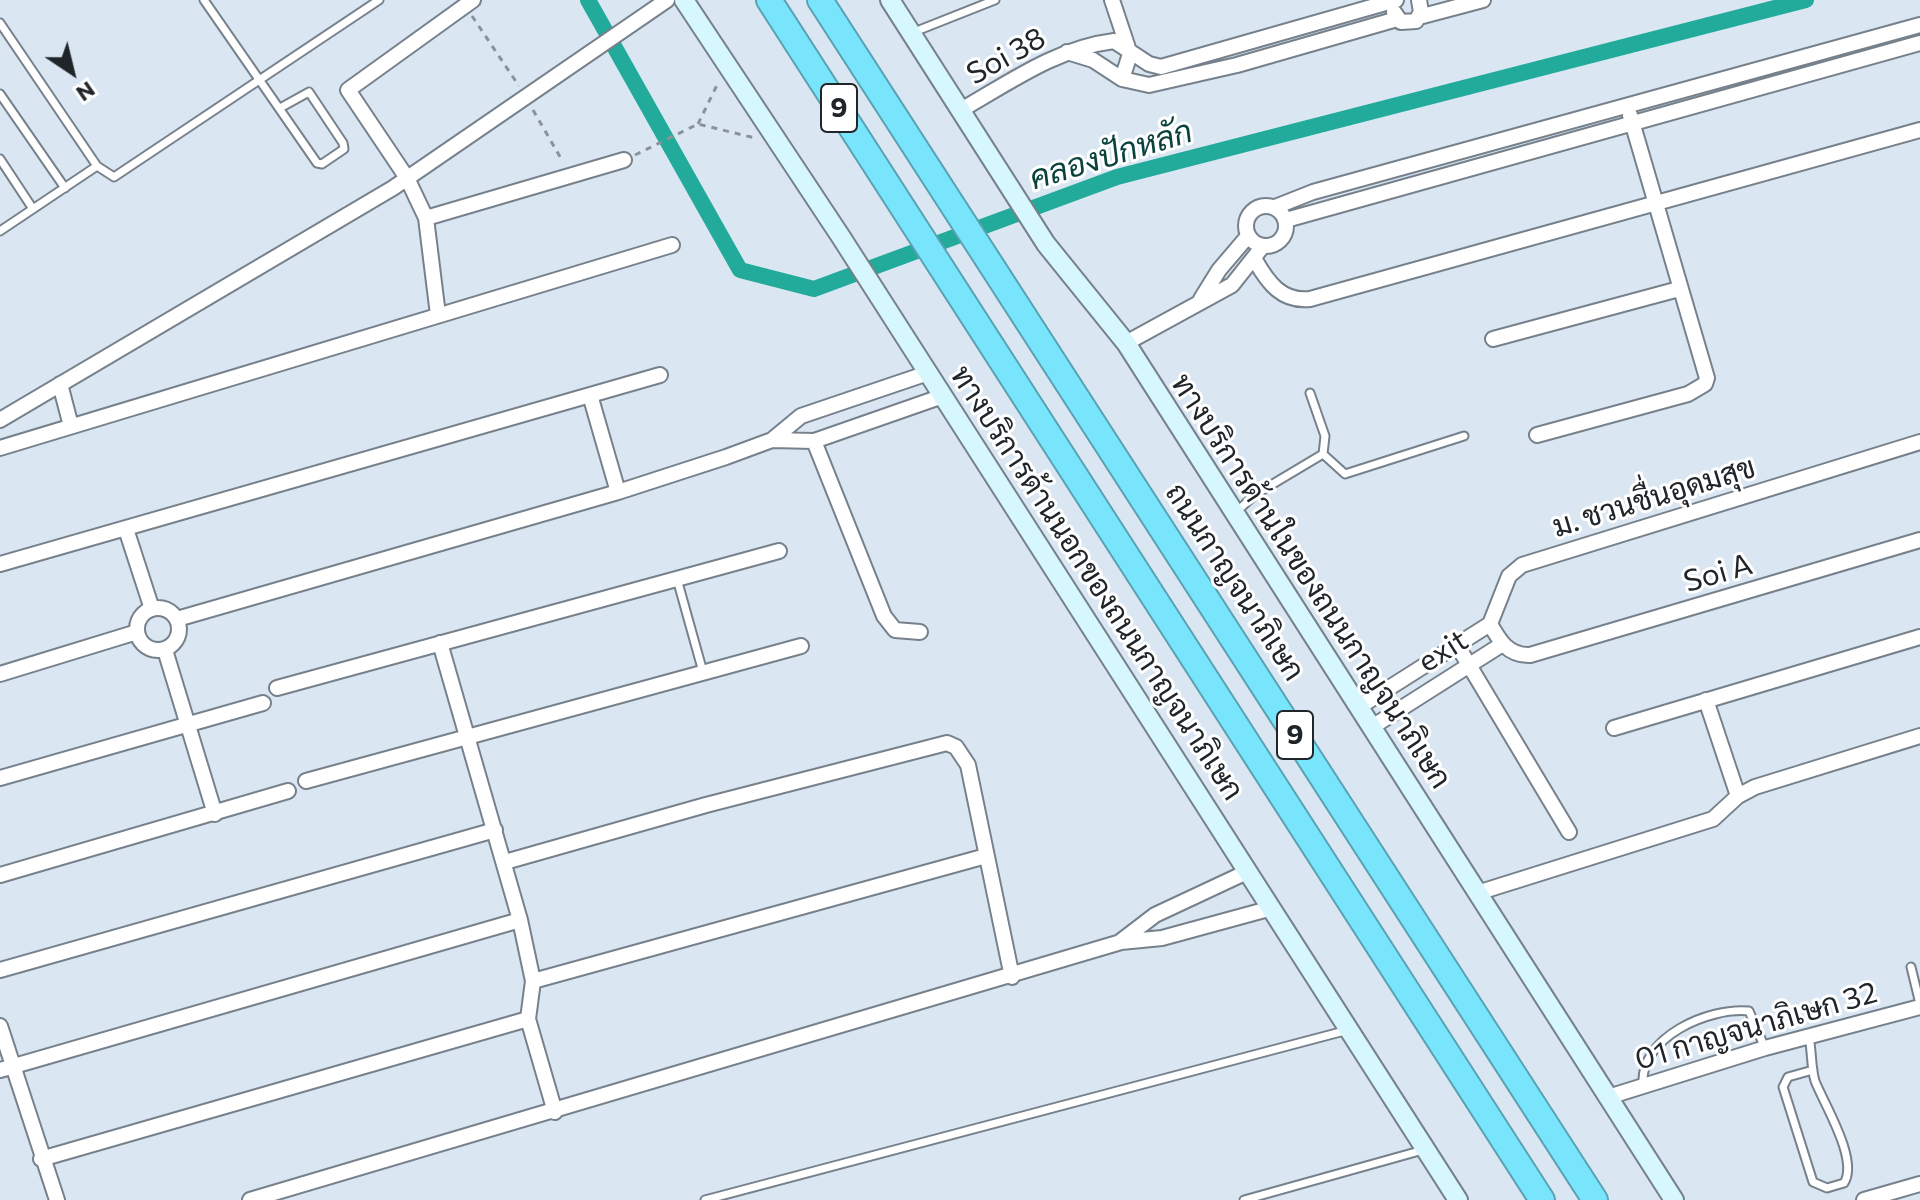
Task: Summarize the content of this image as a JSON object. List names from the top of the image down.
{
  "streets": {
    "highway": ["9", "ถนนกาญจนาภิเษก"],
    "main road": ["ทางบริการด้านในของถนนกาญจนาภิเษก", "ทางบริการด้านนอกของถนนกาญจนาภิเษก"],
    "street": [
      "Soi 38",
      "ม. ชวนชื่นอุดมสุข",
      "Soi A",
      "exit",
      "01 กาญจนาภิเษก 32"
    ]
  },
  "crossings": [
    ["Soi 38", "ทางบริการด้านในของถนนกาญจนาภิเษก"],
    ["Soi A", "exit"],
    ["ทางบริการด้านในของถนนกาญจนาภิเษก", "exit"],
    ["ทางบริการด้านในของถนนกาญจนาภิเษก", "01 กาญจนาภิเษก 32"]
  ],
  "water": ["คลองปักหลัก"],
  "north": "bottom right"
}
